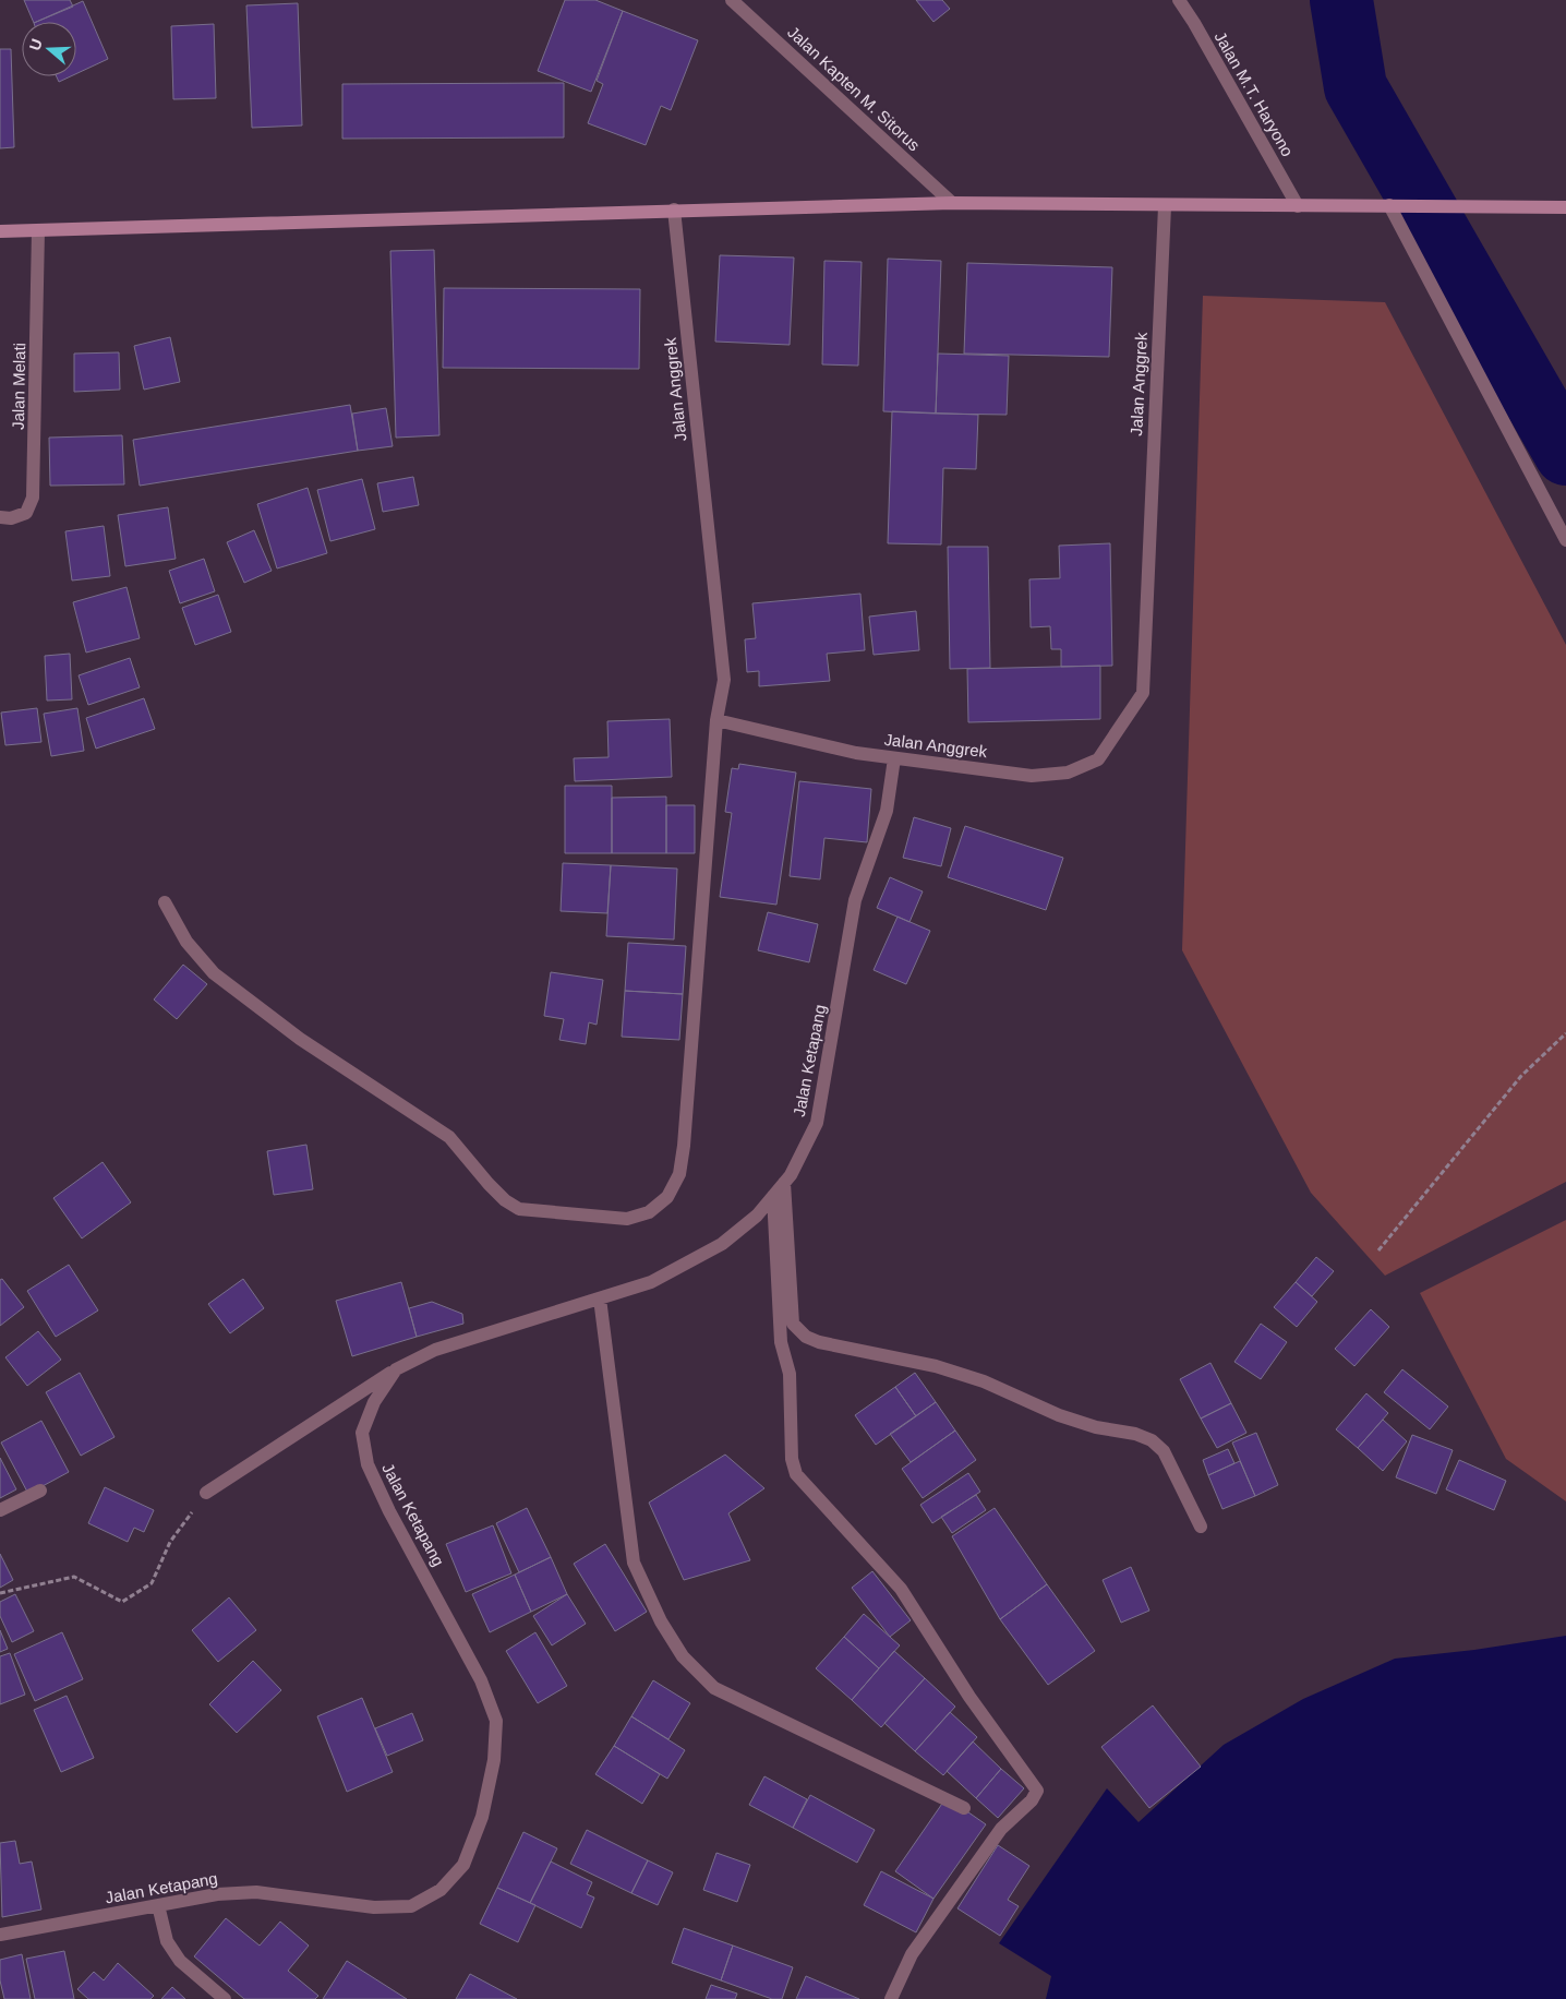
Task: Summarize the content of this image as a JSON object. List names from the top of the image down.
{
  "streets": {
    "street": [
      "Jalan Kapten M. Sitorus",
      "Jalan M.T. Haryono",
      "Jalan Anggrek",
      "Jalan Melati",
      "Jalan Ketapang"
    ]
  },
  "crossings": [
    ["Jalan Anggrek", "Jalan Ketapang"]
  ],
  "north": "left"
}
